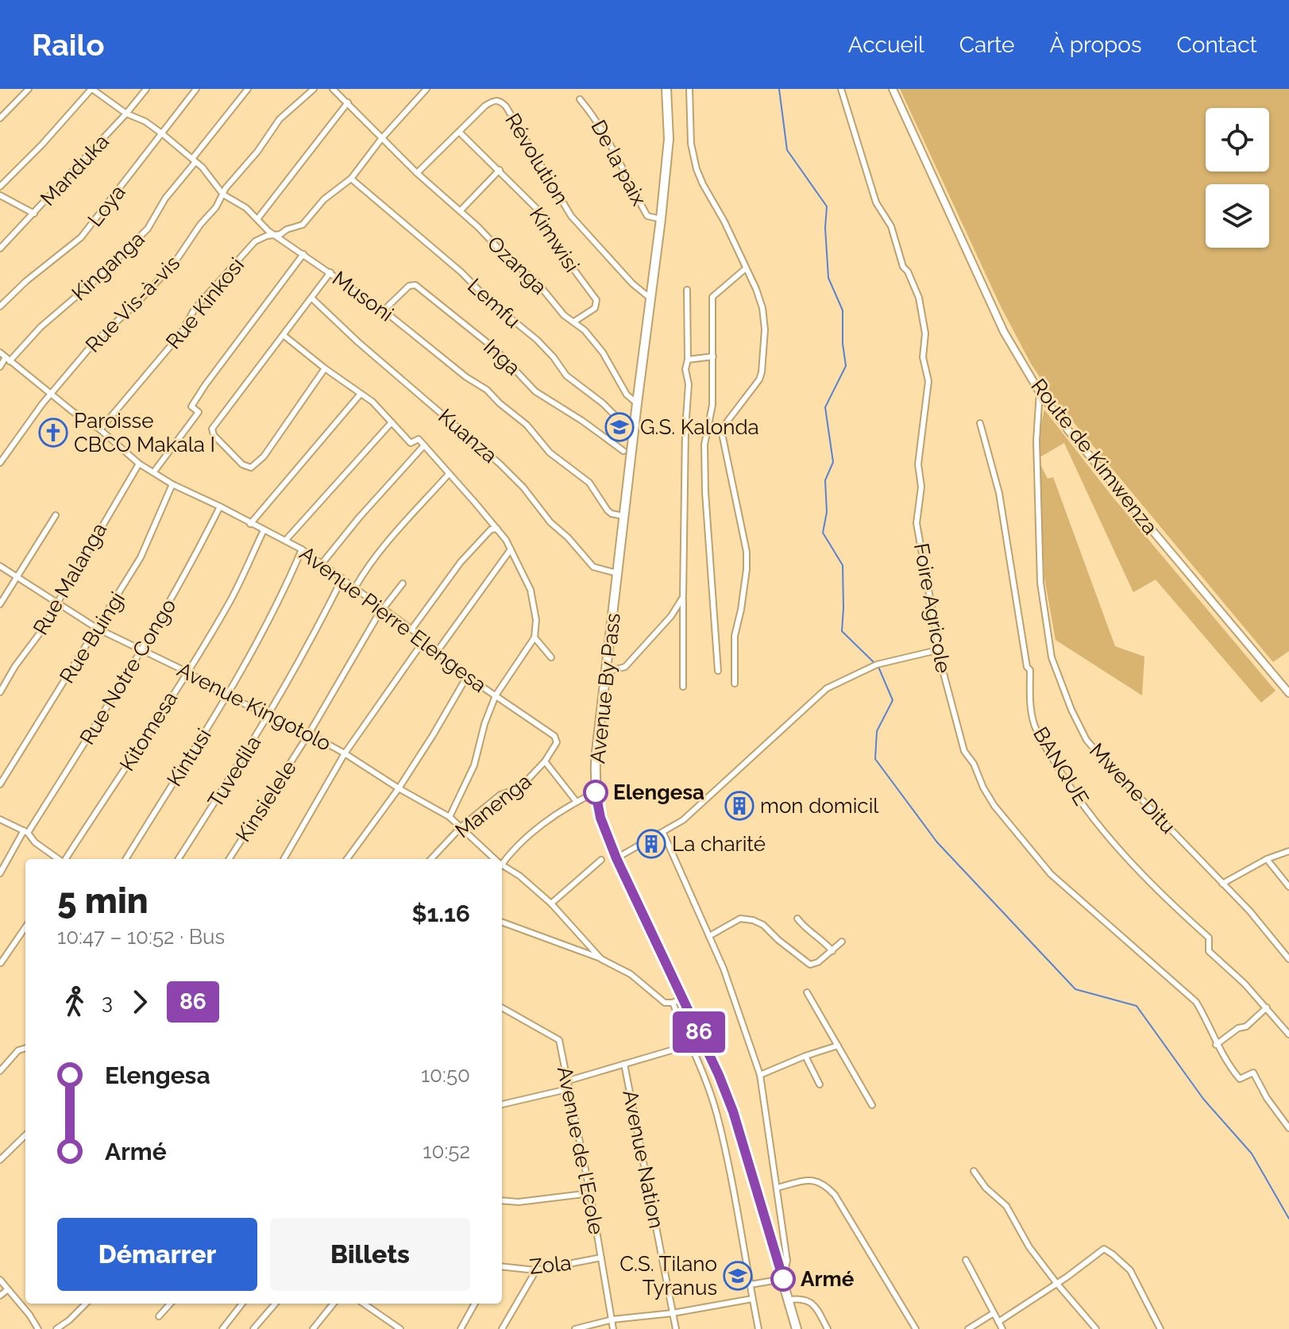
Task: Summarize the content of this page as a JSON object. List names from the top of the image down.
{
  "streets": {
    "highway": ["Avenue By Pass"],
    "street": [
      "Révolution",
      "De la paix",
      "Manduka",
      "Loya",
      "Kimwisi",
      "Ozanga",
      "Kinganga",
      "Musoni",
      "Rue Kinkosi",
      "Lemfu",
      "Rue Vis-à-vis",
      "Inga",
      "Kuanza",
      "Route de Kimwenza",
      "Rue Malanga",
      "Foire Agricole",
      "Avenue Pierre Elengesa",
      "Rue Buingi",
      "Rue Notre Congo",
      "Avenue Kingotolo",
      "Kitomesa",
      "Kintusi",
      "BANQUE",
      "Tuvedila",
      "Mwene Ditu",
      "Kinsielele",
      "Manenga",
      "Avenue de l'Ecole",
      "Avenue Nation",
      "Zola"
    ]
  },
  "crossings": [
    ["Révolution", "Kimwisi"],
    ["Révolution", "Ozanga"],
    ["Révolution", "Avenue By Pass"],
    ["De la paix", "Avenue By Pass"],
    ["Manduka", "Musoni"],
    ["Loya", "Musoni"],
    ["Kimwisi", "Ozanga"],
    ["Ozanga", "Rue Kinkosi"],
    ["Ozanga", "Avenue By Pass"],
    ["Kinganga", "Musoni"],
    ["Kinganga", "Avenue Pierre Elengesa"],
    ["Musoni", "Rue Kinkosi"],
    ["Musoni", "Rue Vis-à-vis"],
    ["Musoni", "Inga"],
    ["Musoni", "Avenue By Pass"],
    ["Rue Kinkosi", "Lemfu"],
    ["Rue Kinkosi", "Avenue Pierre Elengesa"],
    ["Lemfu", "Avenue By Pass"],
    ["Rue Vis-à-vis", "Avenue Pierre Elengesa"],
    ["Kuanza", "Avenue By Pass"],
    ["Route de Kimwenza", "Mwene Ditu"],
    ["Rue Malanga", "Avenue Pierre Elengesa"],
    ["Rue Malanga", "Avenue Kingotolo"],
    ["Avenue Pierre Elengesa", "Rue Buingi"],
    ["Avenue Pierre Elengesa", "Rue Notre Congo"],
    ["Avenue Pierre Elengesa", "Kitomesa"],
    ["Avenue Pierre Elengesa", "Kintusi"],
    ["Avenue Pierre Elengesa", "Tuvedila"],
    ["Avenue Pierre Elengesa", "Kinsielele"],
    ["Avenue Pierre Elengesa", "Manenga"],
    ["Rue Buingi", "Avenue Kingotolo"],
    ["Rue Notre Congo", "Avenue Kingotolo"],
    ["Avenue Kingotolo", "Kitomesa"],
    ["Avenue Kingotolo", "Kintusi"],
    ["Avenue Kingotolo", "Tuvedila"],
    ["Avenue Kingotolo", "Kinsielele"],
    ["Avenue Kingotolo", "Manenga"],
    ["Avenue de l'Ecole", "Zola"]
  ],
  "places": {
    "school or university": ["G.S. Kalonda", "C.S. Tilano Tyranus"],
    "church": ["Paroisse CBCO Makala I"],
    "other": ["Elengesa", "Armé"],
    "building": ["mon domicil", "La charité"]
  },
  "lines": ["bus line 86"],
  "page": {
    "header": "Railo",
    "nav": [
      "Accueil",
      "Carte",
      "À propos",
      "Contact"
    ],
    "on_map": "86",
    "heading": ["5 min", "10:47 – 10:52 · Bus", "$1.16"],
    "legs": ["3", "86"],
    "list": [
      {
        "name": "Elengesa",
        "value": "10:50"
      },
      {
        "name": "Armé",
        "value": "10:52"
      }
    ],
    "buttons": ["Démarrer", "Billets"]
  }
}
